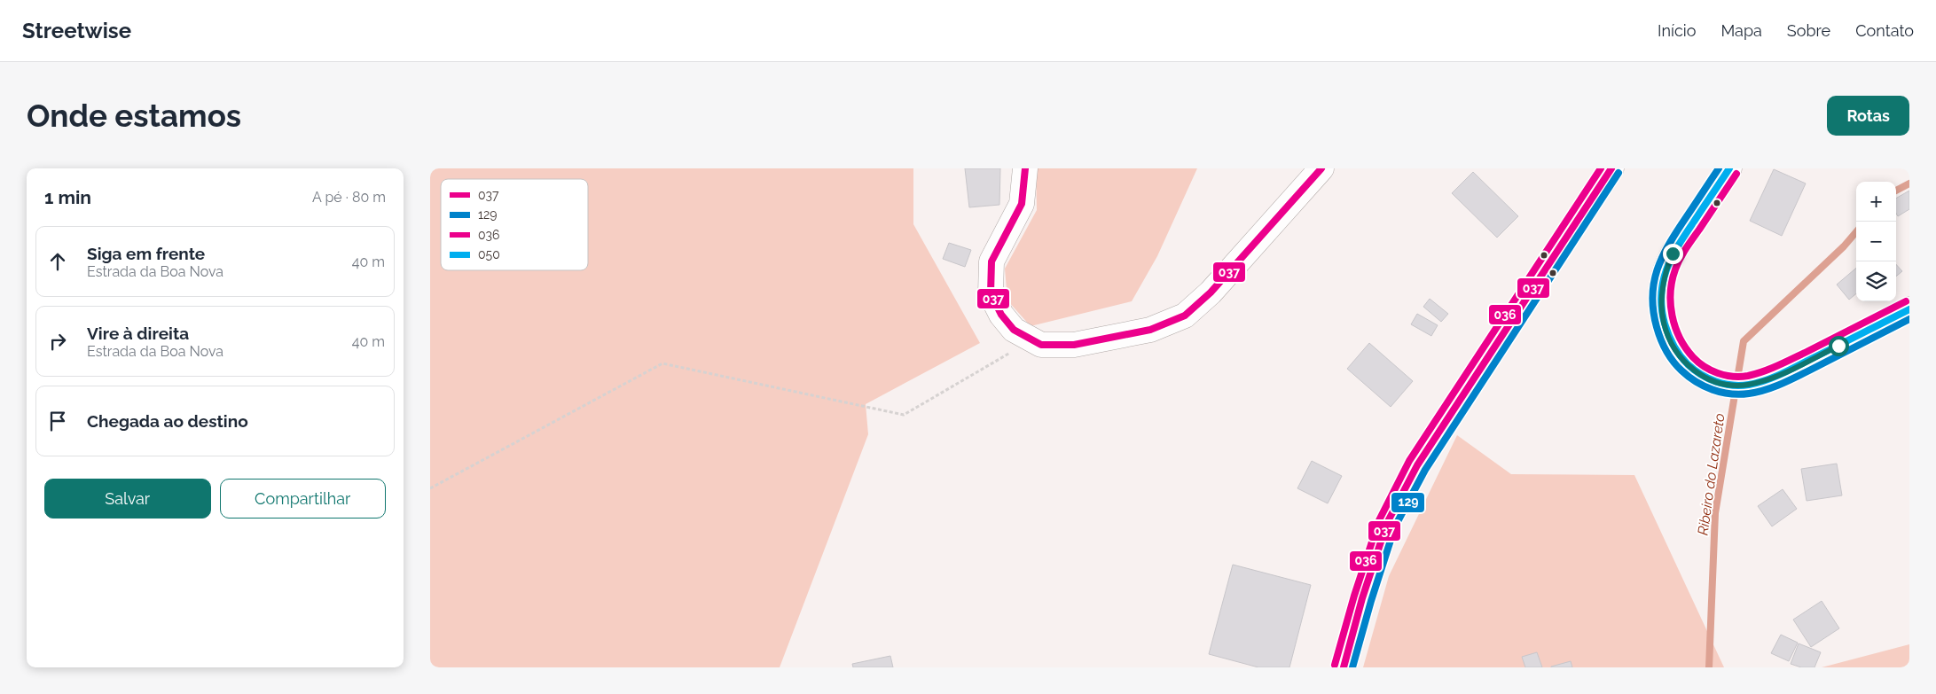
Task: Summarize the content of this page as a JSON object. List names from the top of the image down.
{
  "water": ["Ribeiro do Lazareto"],
  "lines": [
    "transit line 037",
    "transit line 129",
    "transit line 036",
    "transit line 050"
  ],
  "legend": [
    "037",
    "129",
    "036",
    "050"
  ],
  "page": {
    "header": "Streetwise",
    "nav": [
      "Início",
      "Mapa",
      "Sobre",
      "Contato"
    ],
    "buttons": [
      "Rotas",
      ["Salvar", "Compartilhar"]
    ],
    "title": "Onde estamos",
    "heading": ["1 min", "A pé · 80 m"],
    "map_buttons": ["+", "−"],
    "list": [
      ["Siga em frente", "Estrada da Boa Nova", "40 m"],
      ["Vire à direita", "Estrada da Boa Nova", "40 m"],
      "Chegada ao destino"
    ]
  }
}
